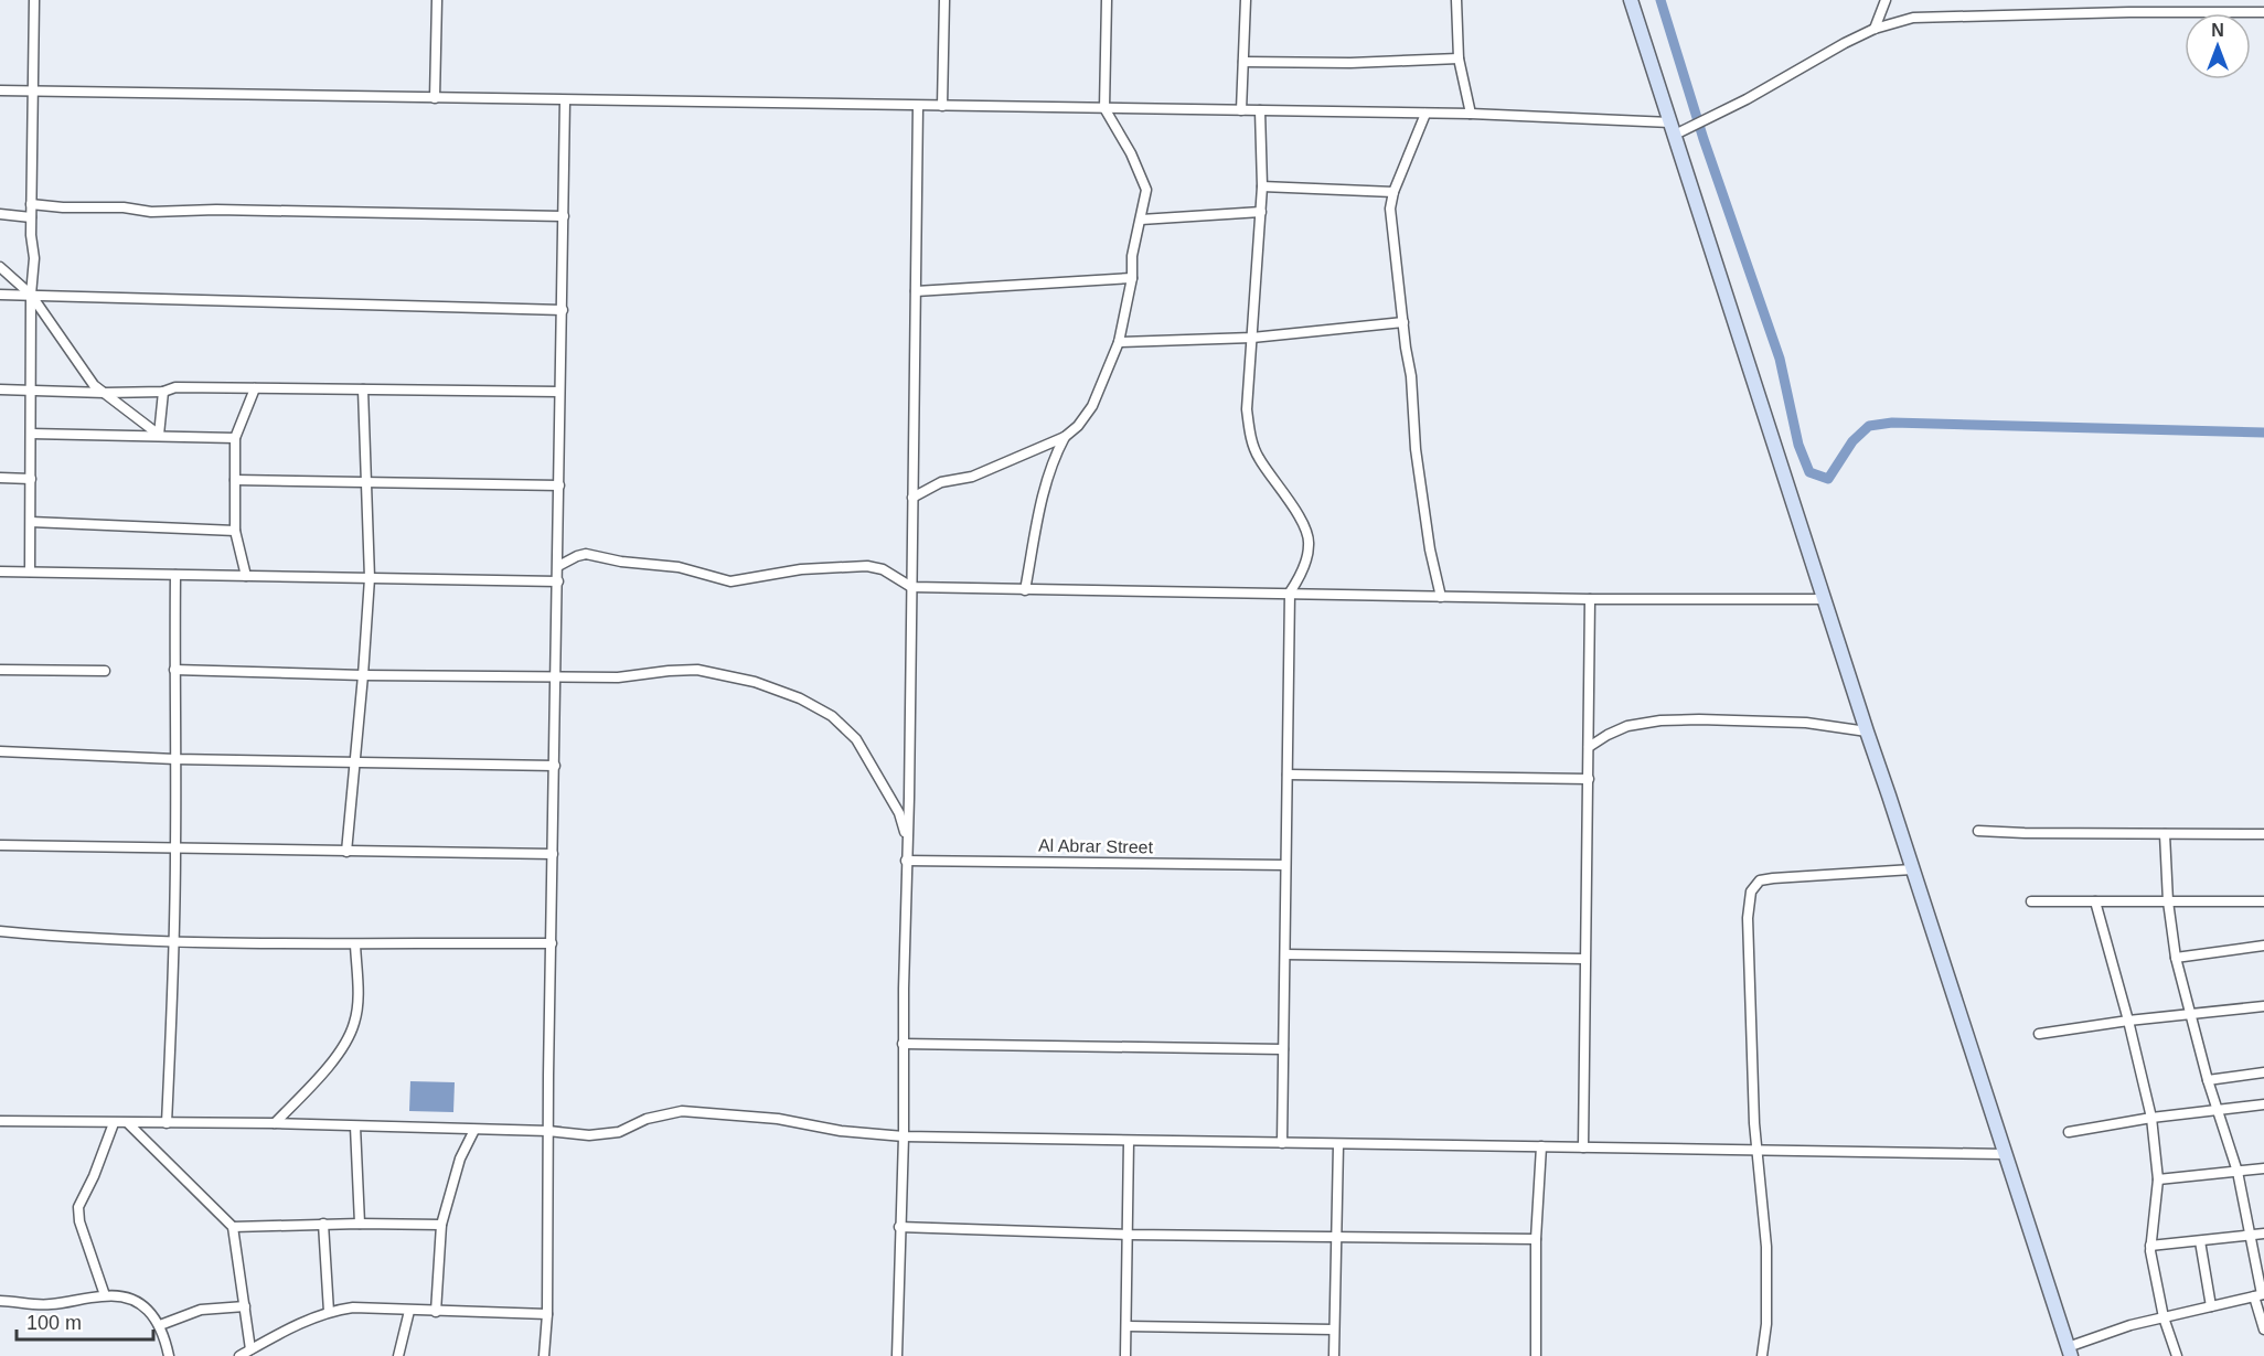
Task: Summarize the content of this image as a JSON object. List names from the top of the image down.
{
  "streets": {
    "street": ["Al Abrar Street"]
  },
  "scale_bar": "100 m",
  "north": "top"
}
